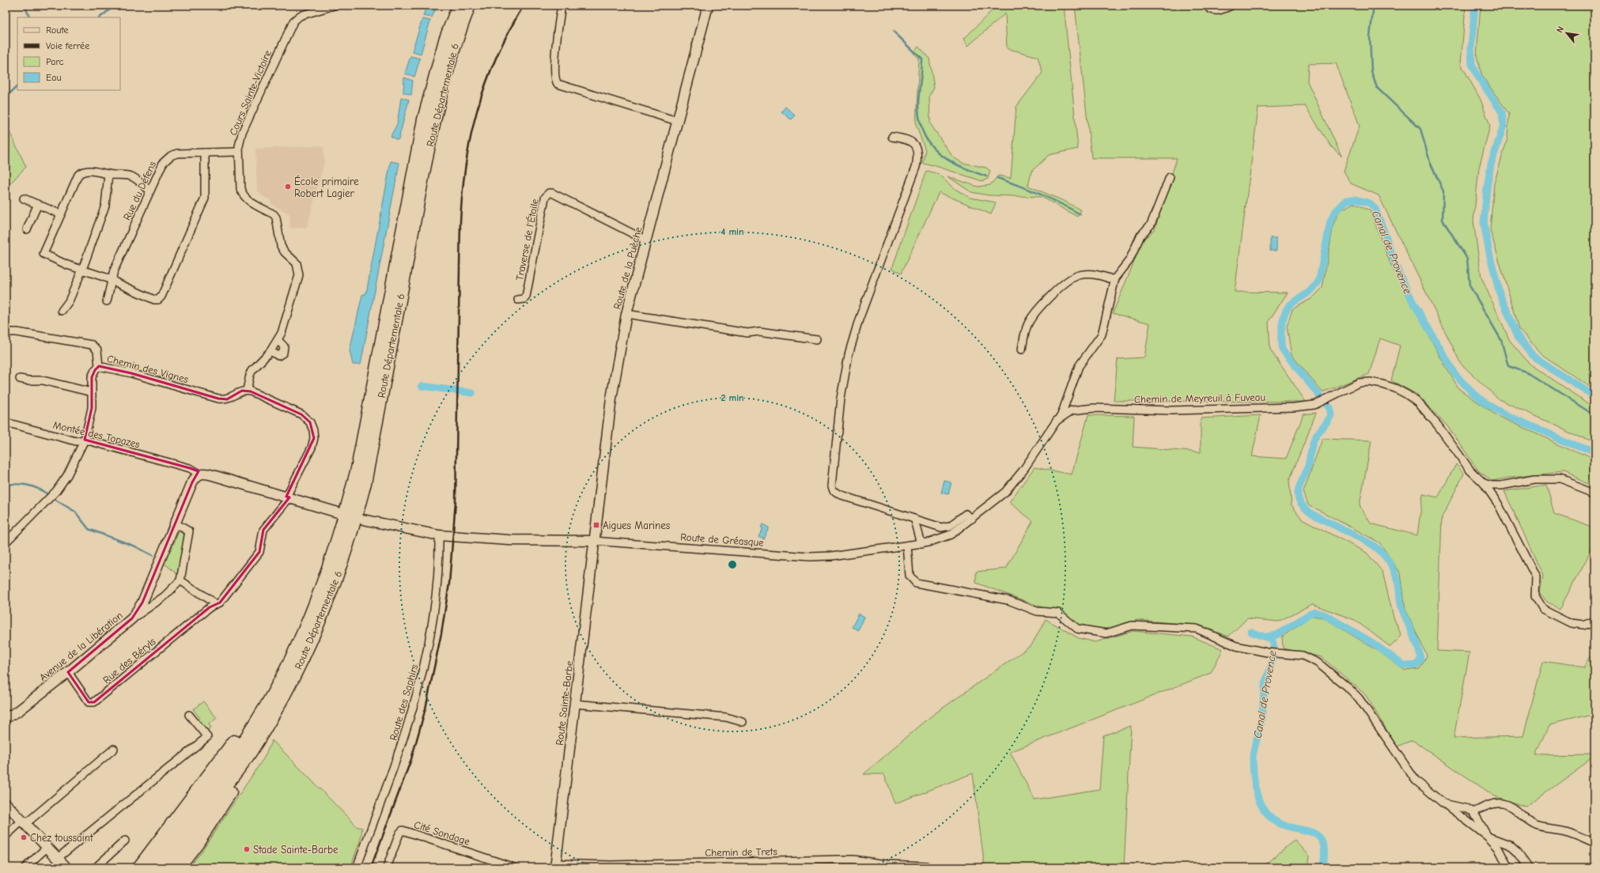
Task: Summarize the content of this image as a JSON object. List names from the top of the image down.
{
  "streets": {
    "highway": ["Route Départementale 6"],
    "main road": ["Route de la Puèche", "Avenue de la Libération", "Route Sainte-Barbe"],
    "street": [
      "Cours Sainte-Victoire",
      "Rue du Défens",
      "Traverse de l'Étoile",
      "Chemin des Vignes",
      "Chemin de Meyreuil à Fuveau",
      "Montée des Topazes",
      "Route de Gréasque",
      "Rue des Béryls",
      "Route des Saphirs",
      "Cité Sondage",
      "Chemin de Trets"
    ]
  },
  "crossings": [
    ["Cours Sainte-Victoire", "Rue du Défens"],
    ["Cours Sainte-Victoire", "Chemin des Vignes"],
    ["Traverse de l'Étoile", "Route de la Puèche"],
    ["Route de la Puèche", "Route de Gréasque"],
    ["Route de la Puèche", "Route Sainte-Barbe"],
    ["Chemin des Vignes", "Montée des Topazes"],
    ["Chemin de Meyreuil à Fuveau", "Route de Gréasque"],
    ["Montée des Topazes", "Avenue de la Libération"],
    ["Route de Gréasque", "Route Sainte-Barbe"],
    ["Avenue de la Libération", "Rue des Béryls"],
    ["Route Sainte-Barbe", "Chemin de Trets"]
  ],
  "water": ["Canal de Provence"],
  "places": {
    "other": ["École primaire Robert Lagier", "Chez toussaint", "Stade Sainte-Barbe"],
    "transit": ["Aigues Marines"]
  },
  "legend": [
    "Route",
    "Voie ferrée",
    "Parc",
    "Eau"
  ],
  "north": "top left",
  "rings": ["4 min", "2 min"]
}
